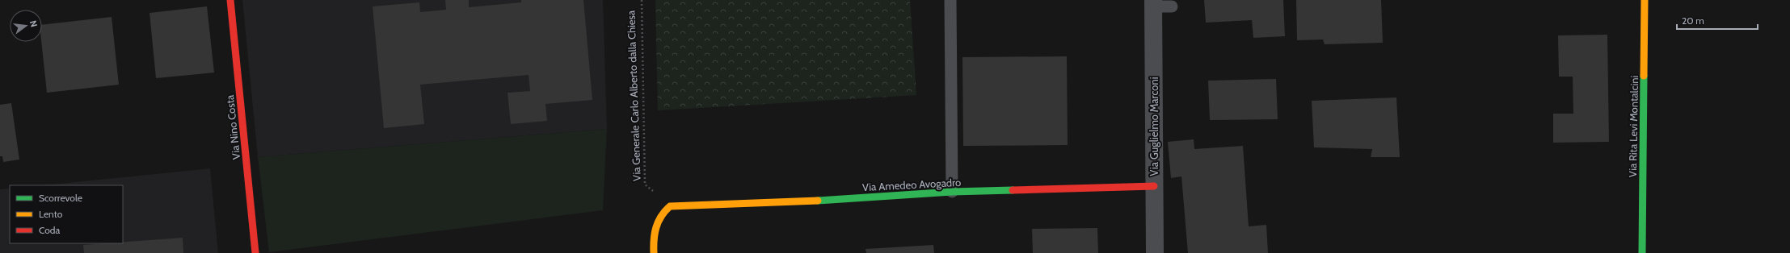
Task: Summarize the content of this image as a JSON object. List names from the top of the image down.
{
  "streets": {
    "street": [
      "Via Guglielmo Marconi",
      "Via Rita Levi Montalcini",
      "Via Nino Costa",
      "Via Amedeo Avogadro"
    ],
    "path": ["Via Generale Carlo Alberto dalla Chiesa"]
  },
  "crossings": [
    ["Via Generale Carlo Alberto dalla Chiesa", "Via Amedeo Avogadro"],
    ["Via Guglielmo Marconi", "Via Amedeo Avogadro"]
  ],
  "legend": ["Scorrevole", "Lento", "Coda"],
  "scale_bar": "20 m",
  "north": "right"
}
